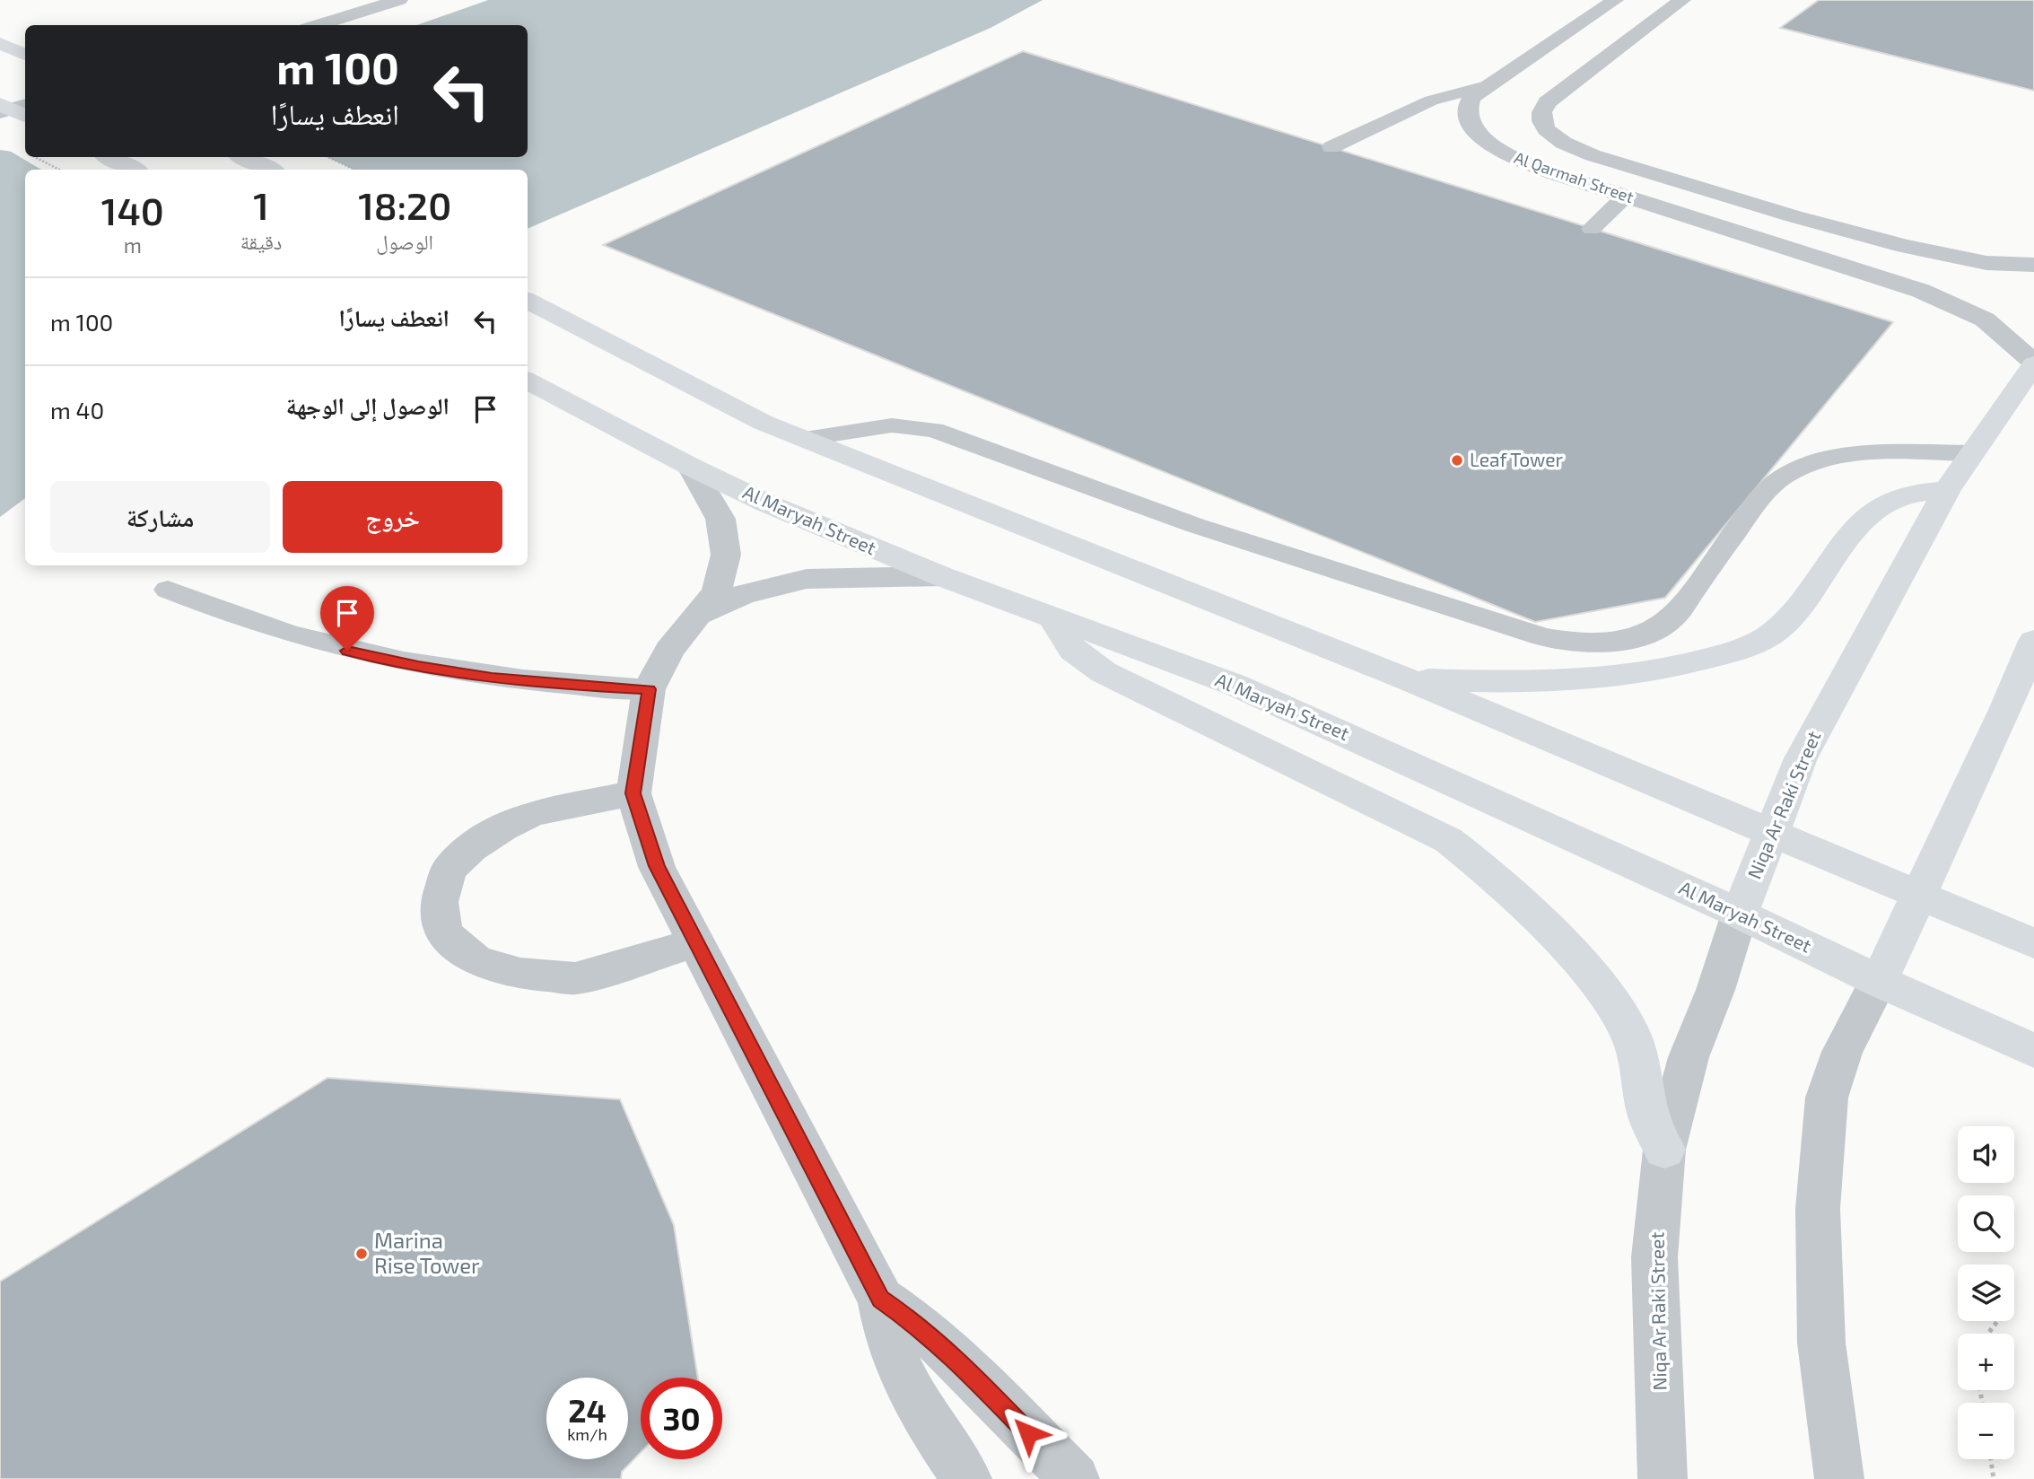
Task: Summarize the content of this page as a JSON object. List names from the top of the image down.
{
  "streets": {
    "street": ["Al Qarmah Street", "Al Maryah Street", "Niqa Ar Raki Street"]
  },
  "crossings": [
    ["Al Qarmah Street", "Niqa Ar Raki Street"],
    ["Al Maryah Street", "Niqa Ar Raki Street"]
  ],
  "places": ["Leaf Tower", "Marina Rise Tower"],
  "page": {
    "turn": ["100 m", "انعطف يسارًا"],
    "eta": [
      "18:20",
      "الوصول",
      "1",
      "دقيقة",
      "140",
      "m"
    ],
    "list": [
      {
        "name": "انعطف يسارًا",
        "value": "100 m"
      },
      {
        "name": "الوصول إلى الوجهة",
        "value": "40 m"
      }
    ],
    "buttons": ["خروج", "مشاركة"],
    "map_buttons": ["+", "−"],
    "speed": "24 km/h",
    "limit": "30"
  }
}
